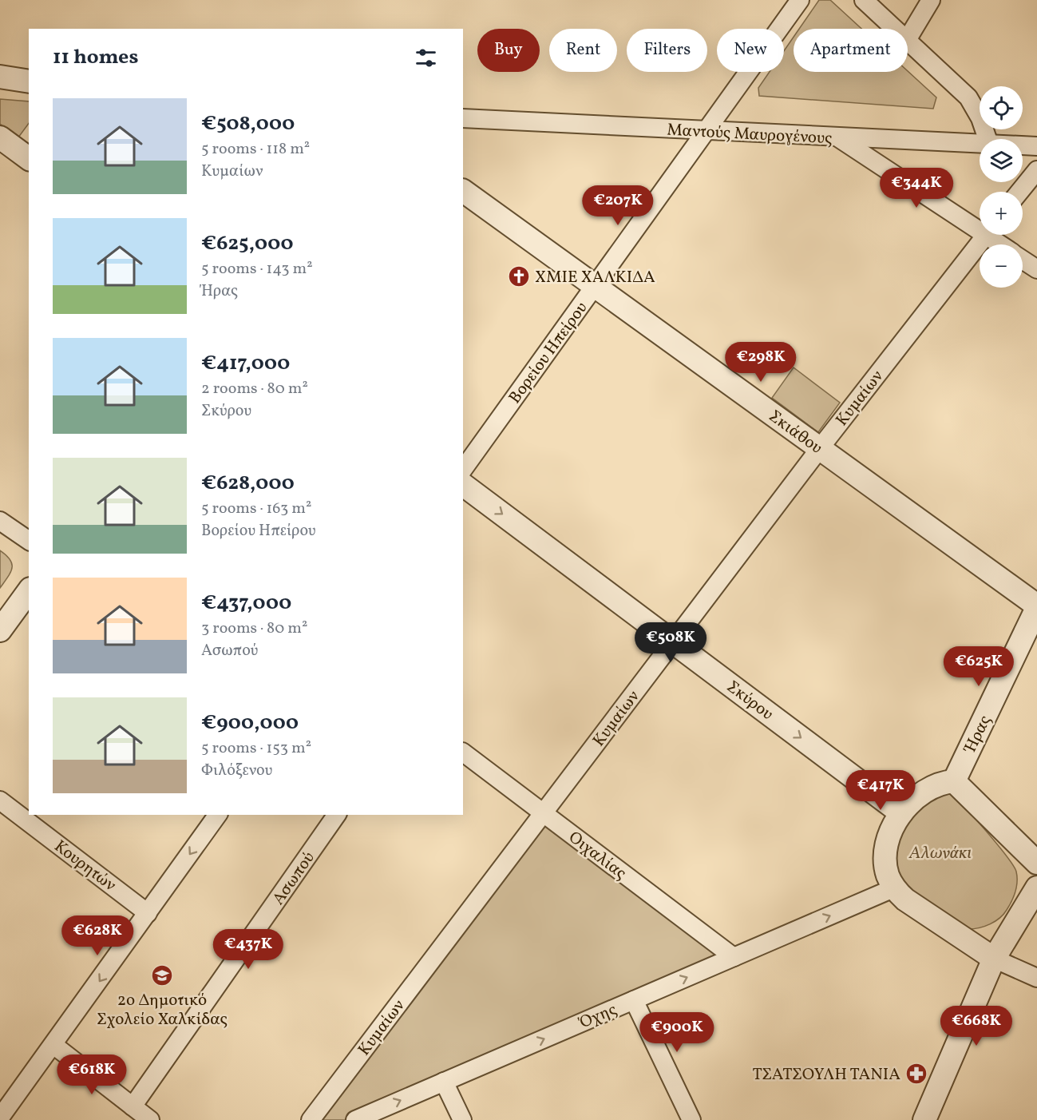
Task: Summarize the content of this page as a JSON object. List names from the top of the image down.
{
  "streets": {
    "street": [
      "Μαντούς Μαυρογένους",
      "Βορείου Ηπείρου",
      "Κυμαίων",
      "Σκιάθου",
      "Σκύρου",
      "Ήρας",
      "Οιχαλίας",
      "Κουρητών",
      "Ασωπού",
      "Όχης"
    ]
  },
  "crossings": [
    ["Μαντούς Μαυρογένους", "Βορείου Ηπείρου"],
    ["Βορείου Ηπείρου", "Σκιάθου"],
    ["Κυμαίων", "Σκιάθου"],
    ["Κυμαίων", "Σκύρου"],
    ["Κυμαίων", "Οιχαλίας"],
    ["Σκιάθου", "Ήρας"],
    ["Οιχαλίας", "Όχης"]
  ],
  "one_way": ["Σκύρου", "Όχης"],
  "parks": ["Αλωνάκι"],
  "places": {
    "church": ["ΧΜΙΕ ΧΑΛΚΙΔΑ"],
    "school or university": ["2ο Δημοτικό Σχολείο Χαλκίδας"],
    "pharmacy": ["ΤΣΑΤΣΟΥΛΗ ΤΑΝΙΑ"]
  },
  "page": {
    "chip": [
      "Buy",
      "Rent",
      "Filters",
      "New",
      "Apartment"
    ],
    "heading": "11 homes",
    "map_buttons": ["+", "−"],
    "list": [
      {
        "name": "€508,000",
        "note": "5 rooms · 118 m² · Κυμαίων"
      },
      {
        "name": "€625,000",
        "note": "5 rooms · 143 m² · Ήρας"
      },
      {
        "name": "€417,000",
        "note": "2 rooms · 80 m² · Σκύρου"
      },
      {
        "name": "€628,000",
        "note": "5 rooms · 163 m² · Βορείου Ηπείρου"
      },
      {
        "name": "€437,000",
        "note": "3 rooms · 80 m² · Ασωπού"
      },
      {
        "name": "€900,000",
        "note": "5 rooms · 153 m² · Φιλόξενου"
      }
    ],
    "price": [
      "€344K",
      "€207K",
      "€298K",
      "€508K",
      "€625K",
      "€417K",
      "€628K",
      "€437K",
      "€668K",
      "€900K",
      "€618K"
    ]
  }
}
